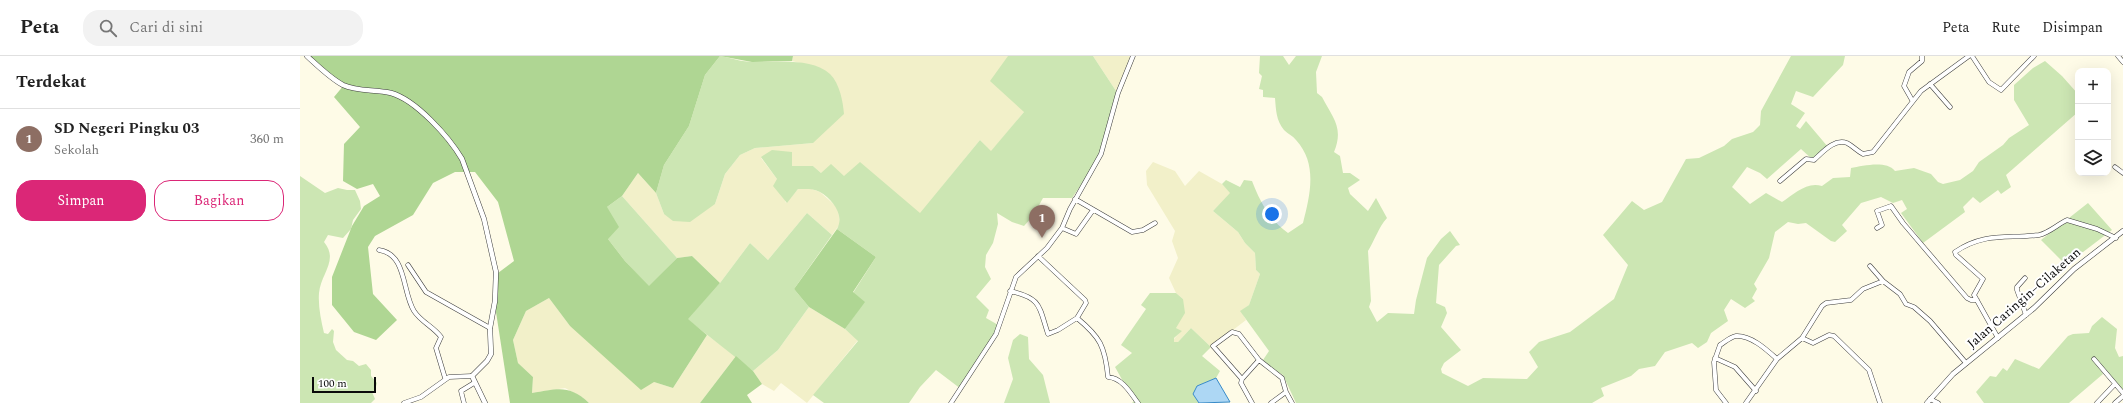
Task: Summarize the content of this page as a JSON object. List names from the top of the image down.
{
  "streets": {
    "street": ["Jalan Caringin–Cilaketan"]
  },
  "scale_bar": "100 m",
  "page": {
    "header": "Peta",
    "search": "Cari di sini",
    "nav": ["Peta", "Rute", "Disimpan"],
    "heading": "Terdekat",
    "map_buttons": ["+", "−"],
    "list": [
      {
        "mark": "1",
        "name": "SD Negeri Pingku 03",
        "note": "Sekolah",
        "value": "360 m"
      }
    ],
    "buttons": ["Simpan", "Bagikan"],
    "pins": "1",
    "scale": "100 m"
  }
}
